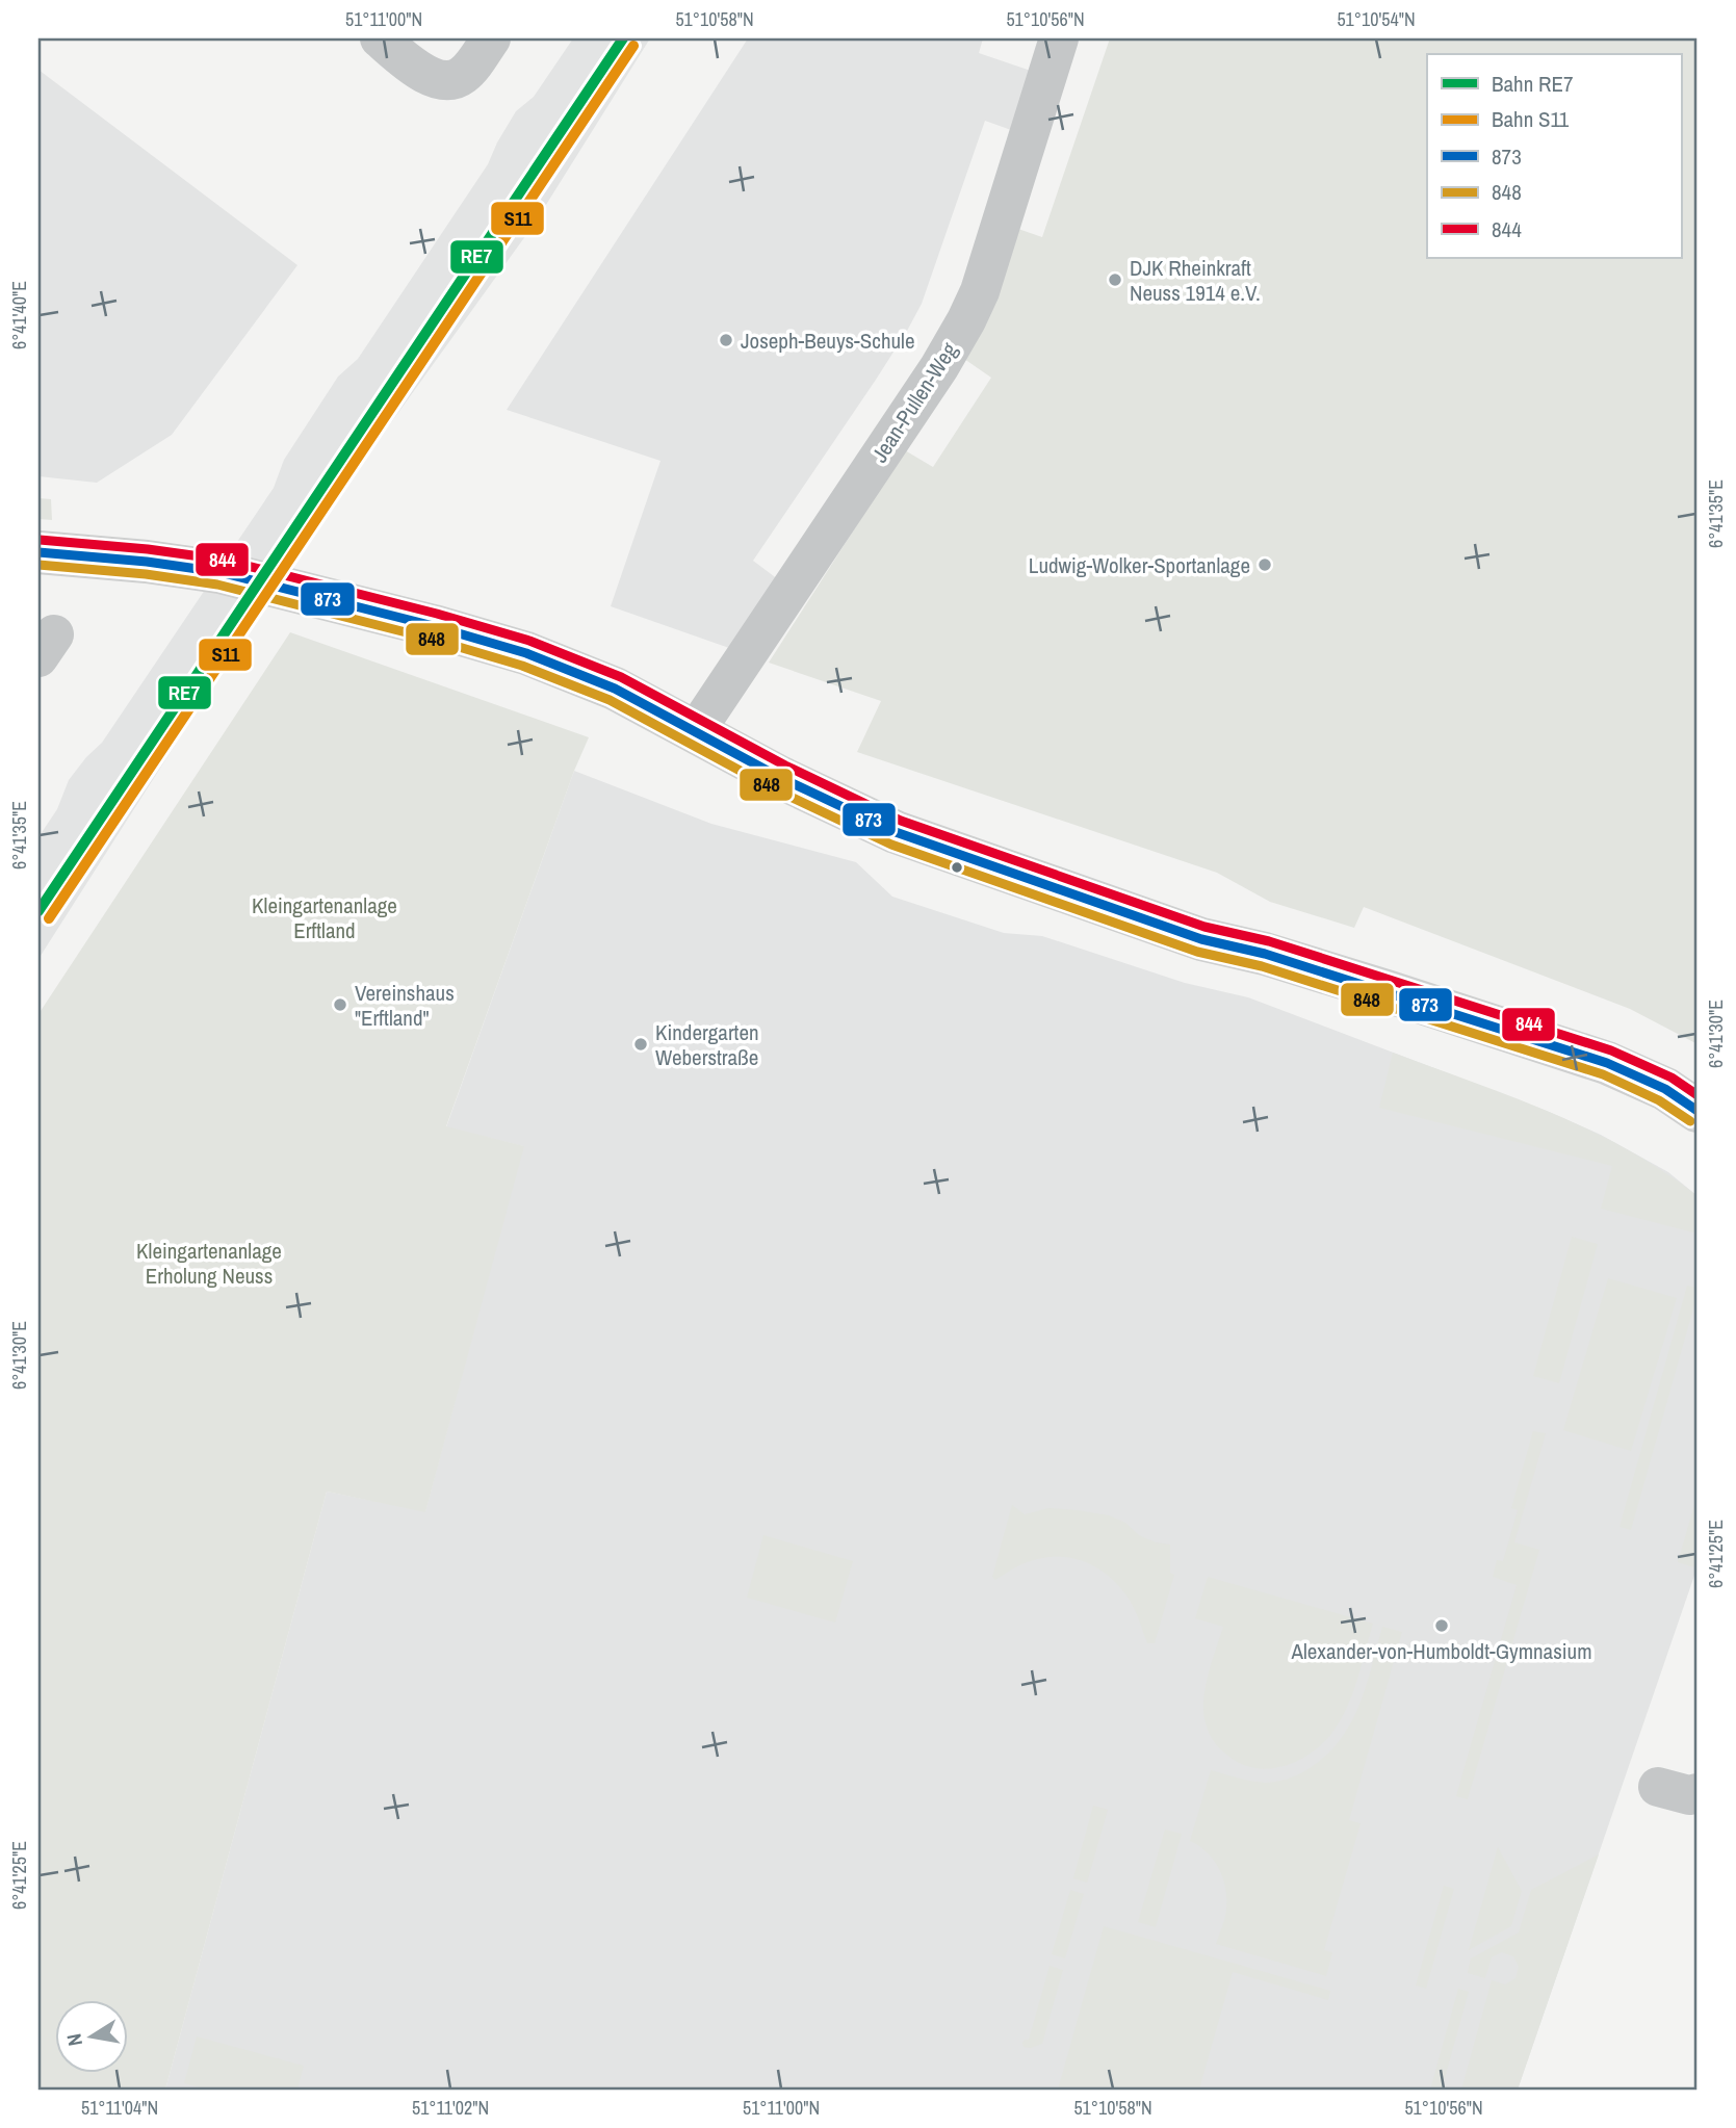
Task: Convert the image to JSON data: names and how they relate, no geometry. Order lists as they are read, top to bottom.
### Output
{
  "streets": {
    "street": ["Jean-Pullen-Weg"]
  },
  "parks": ["Kleingartenanlage Erftland", "Kleingartenanlage Erholung Neuss"],
  "places": [
    "DJK Rheinkraft Neuss 1914 e.V.",
    "Joseph-Beuys-Schule",
    "Ludwig-Wolker-Sportanlage",
    "Vereinshaus \"Erftland\"",
    "Kindergarten Weberstraße",
    "Alexander-von-Humboldt-Gymnasium"
  ],
  "lines": [
    "rail line RE7",
    "rail line S11",
    "transit line 844",
    "transit line 873",
    "transit line 848"
  ],
  "legend": [
    "Bahn RE7",
    "Bahn S11",
    "873",
    "848",
    "844"
  ],
  "north": "left",
  "coordinates": [
    "51°11'00\"N",
    "51°10'58\"N",
    "51°10'56\"N",
    "51°10'54\"N",
    "6°41'40\"E",
    "6°41'35\"E",
    "6°41'30\"E",
    "6°41'25\"E",
    "51°11'04\"N",
    "51°11'02\"N"
  ]
}
